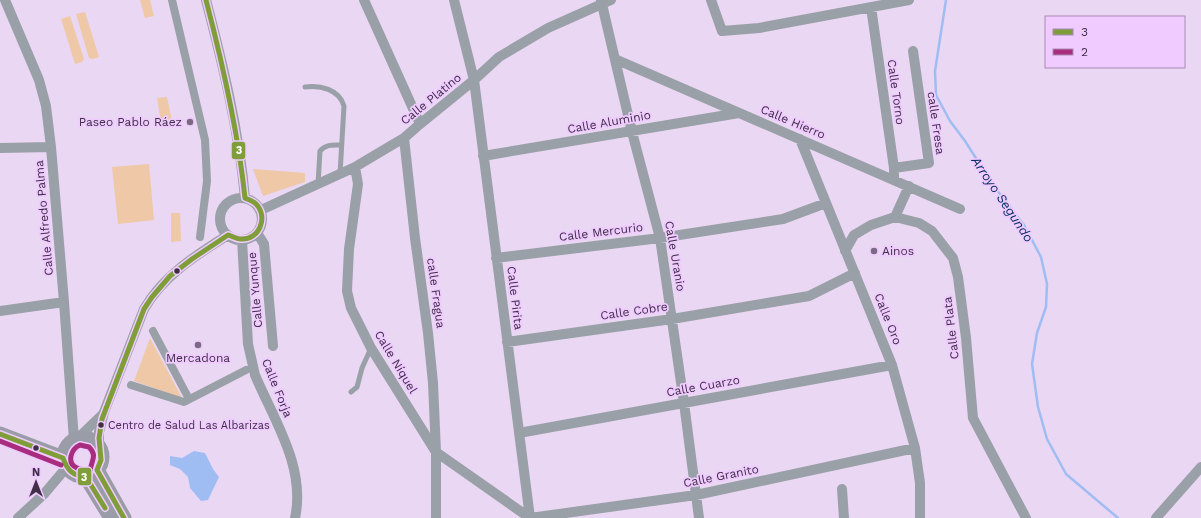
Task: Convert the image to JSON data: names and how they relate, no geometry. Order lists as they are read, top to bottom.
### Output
{
  "streets": {
    "street": [
      "Calle Torno",
      "Calle Platino",
      "Calle Aluminio",
      "Calle Hierro",
      "calle Fresa",
      "Calle Alfredo Palma",
      "Calle Mercurio",
      "Calle Uranio",
      "Calle Yunque",
      "calle Fragua",
      "Calle Pirita",
      "Calle Cobre",
      "Calle Oro",
      "Calle Plata",
      "Calle Níquel",
      "Calle Cuarzo",
      "Calle Forja",
      "Calle Granito"
    ]
  },
  "crossings": [
    ["Calle Torno", "Calle Hierro"],
    ["Calle Torno", "calle Fresa"],
    ["Calle Platino", "Calle Uranio"],
    ["Calle Platino", "Calle Yunque"],
    ["Calle Platino", "calle Fragua"],
    ["Calle Platino", "Calle Pirita"],
    ["Calle Platino", "Calle Níquel"],
    ["Calle Platino", "Calle Forja"],
    ["Calle Aluminio", "Calle Hierro"],
    ["Calle Aluminio", "Calle Uranio"],
    ["Calle Aluminio", "Calle Pirita"],
    ["Calle Hierro", "Calle Uranio"],
    ["Calle Hierro", "Calle Oro"],
    ["Calle Mercurio", "Calle Uranio"],
    ["Calle Mercurio", "Calle Pirita"],
    ["Calle Mercurio", "Calle Oro"],
    ["Calle Uranio", "Calle Cobre"],
    ["Calle Uranio", "Calle Cuarzo"],
    ["Calle Uranio", "Calle Granito"],
    ["Calle Yunque", "Calle Forja"],
    ["calle Fragua", "Calle Níquel"],
    ["Calle Pirita", "Calle Cobre"],
    ["Calle Pirita", "Calle Níquel"],
    ["Calle Pirita", "Calle Cuarzo"],
    ["Calle Pirita", "Calle Granito"],
    ["Calle Cobre", "Calle Oro"],
    ["Calle Oro", "Calle Cuarzo"],
    ["Calle Oro", "Calle Granito"],
    ["Calle Níquel", "Calle Granito"]
  ],
  "water": ["Arroyo Segundo"],
  "places": [
    "Paseo Pablo Ráez",
    "Ainos",
    "Mercadona",
    "Centro de Salud Las Albarizas"
  ],
  "lines": ["transit line 3", "transit line 2"],
  "legend": ["3", "2"],
  "north": "top"
}
